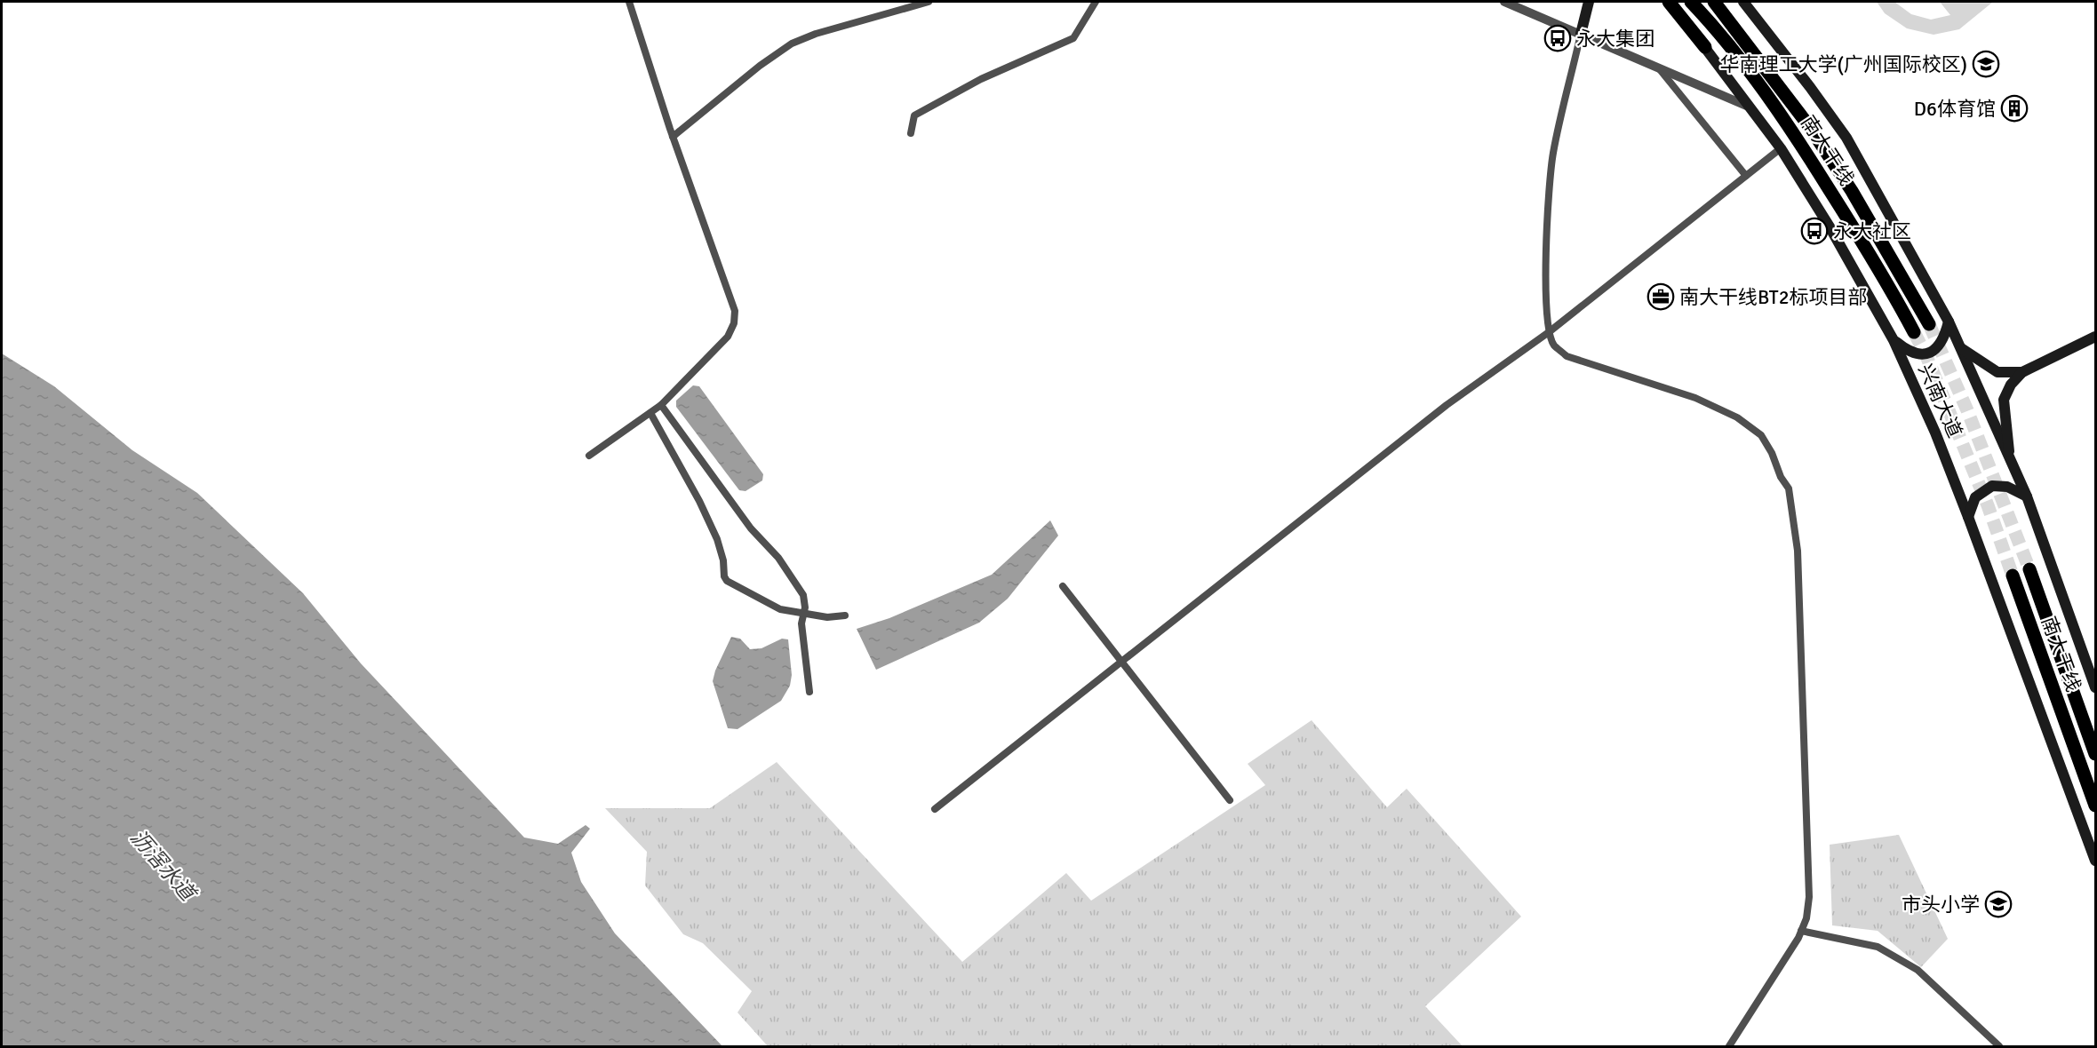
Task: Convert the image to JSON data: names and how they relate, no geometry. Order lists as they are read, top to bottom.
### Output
{
  "streets": {
    "highway": ["南大干线"],
    "main road": ["兴南大道"]
  },
  "water": ["沥滘水道"],
  "places": {
    "bus stop": ["永大集团", "永大社区"],
    "school or university": ["华南理工大学(广州国际校区)", "市头小学"],
    "building": ["D6体育馆"],
    "office": ["南大干线BT2标项目部"]
  }
}
